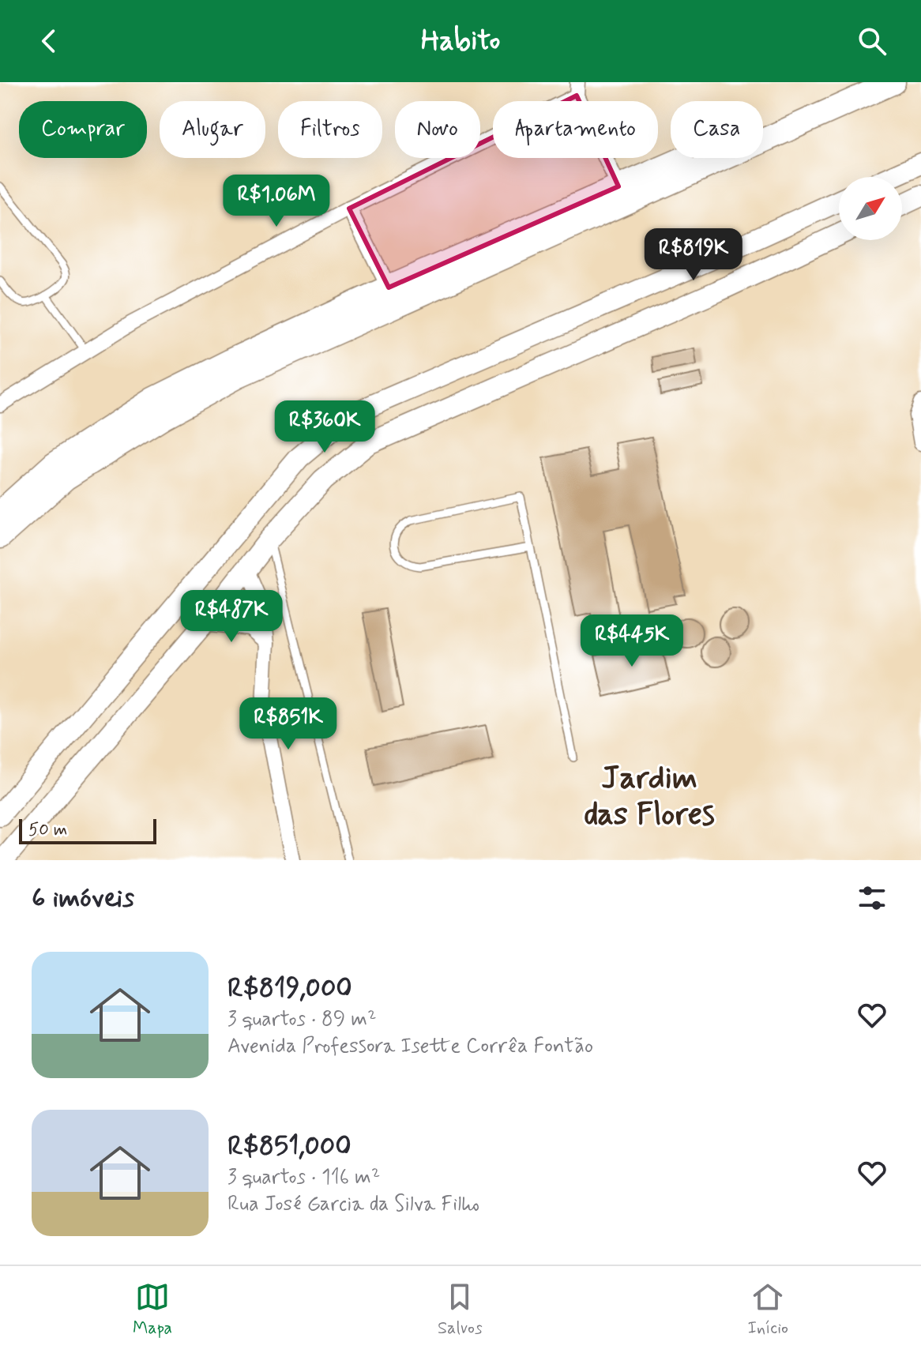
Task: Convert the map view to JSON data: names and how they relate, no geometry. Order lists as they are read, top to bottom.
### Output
{
  "districts": ["Jardim das Flores"],
  "scale_bar": "50 m",
  "north": "top right",
  "page": {
    "header": "Habito",
    "chip": [
      "Comprar",
      "Alugar",
      "Filtros",
      "Novo",
      "Apartamento",
      "Casa"
    ],
    "price": [
      "R$1.06M",
      "R$819K",
      "R$360K",
      "R$487K",
      "R$445K",
      "R$851K"
    ],
    "scale": "50 m",
    "heading": "6 imóveis",
    "list": [
      {
        "name": "R$819,000",
        "note": "3 quartos · 89 m² · Avenida Professora Isette Corrêa Fontão"
      },
      {
        "name": "R$851,000",
        "note": "3 quartos · 116 m² · Rua José Garcia da Silva Filho"
      }
    ],
    "tabs": ["Mapa", "Salvos", "Início"]
  }
}
